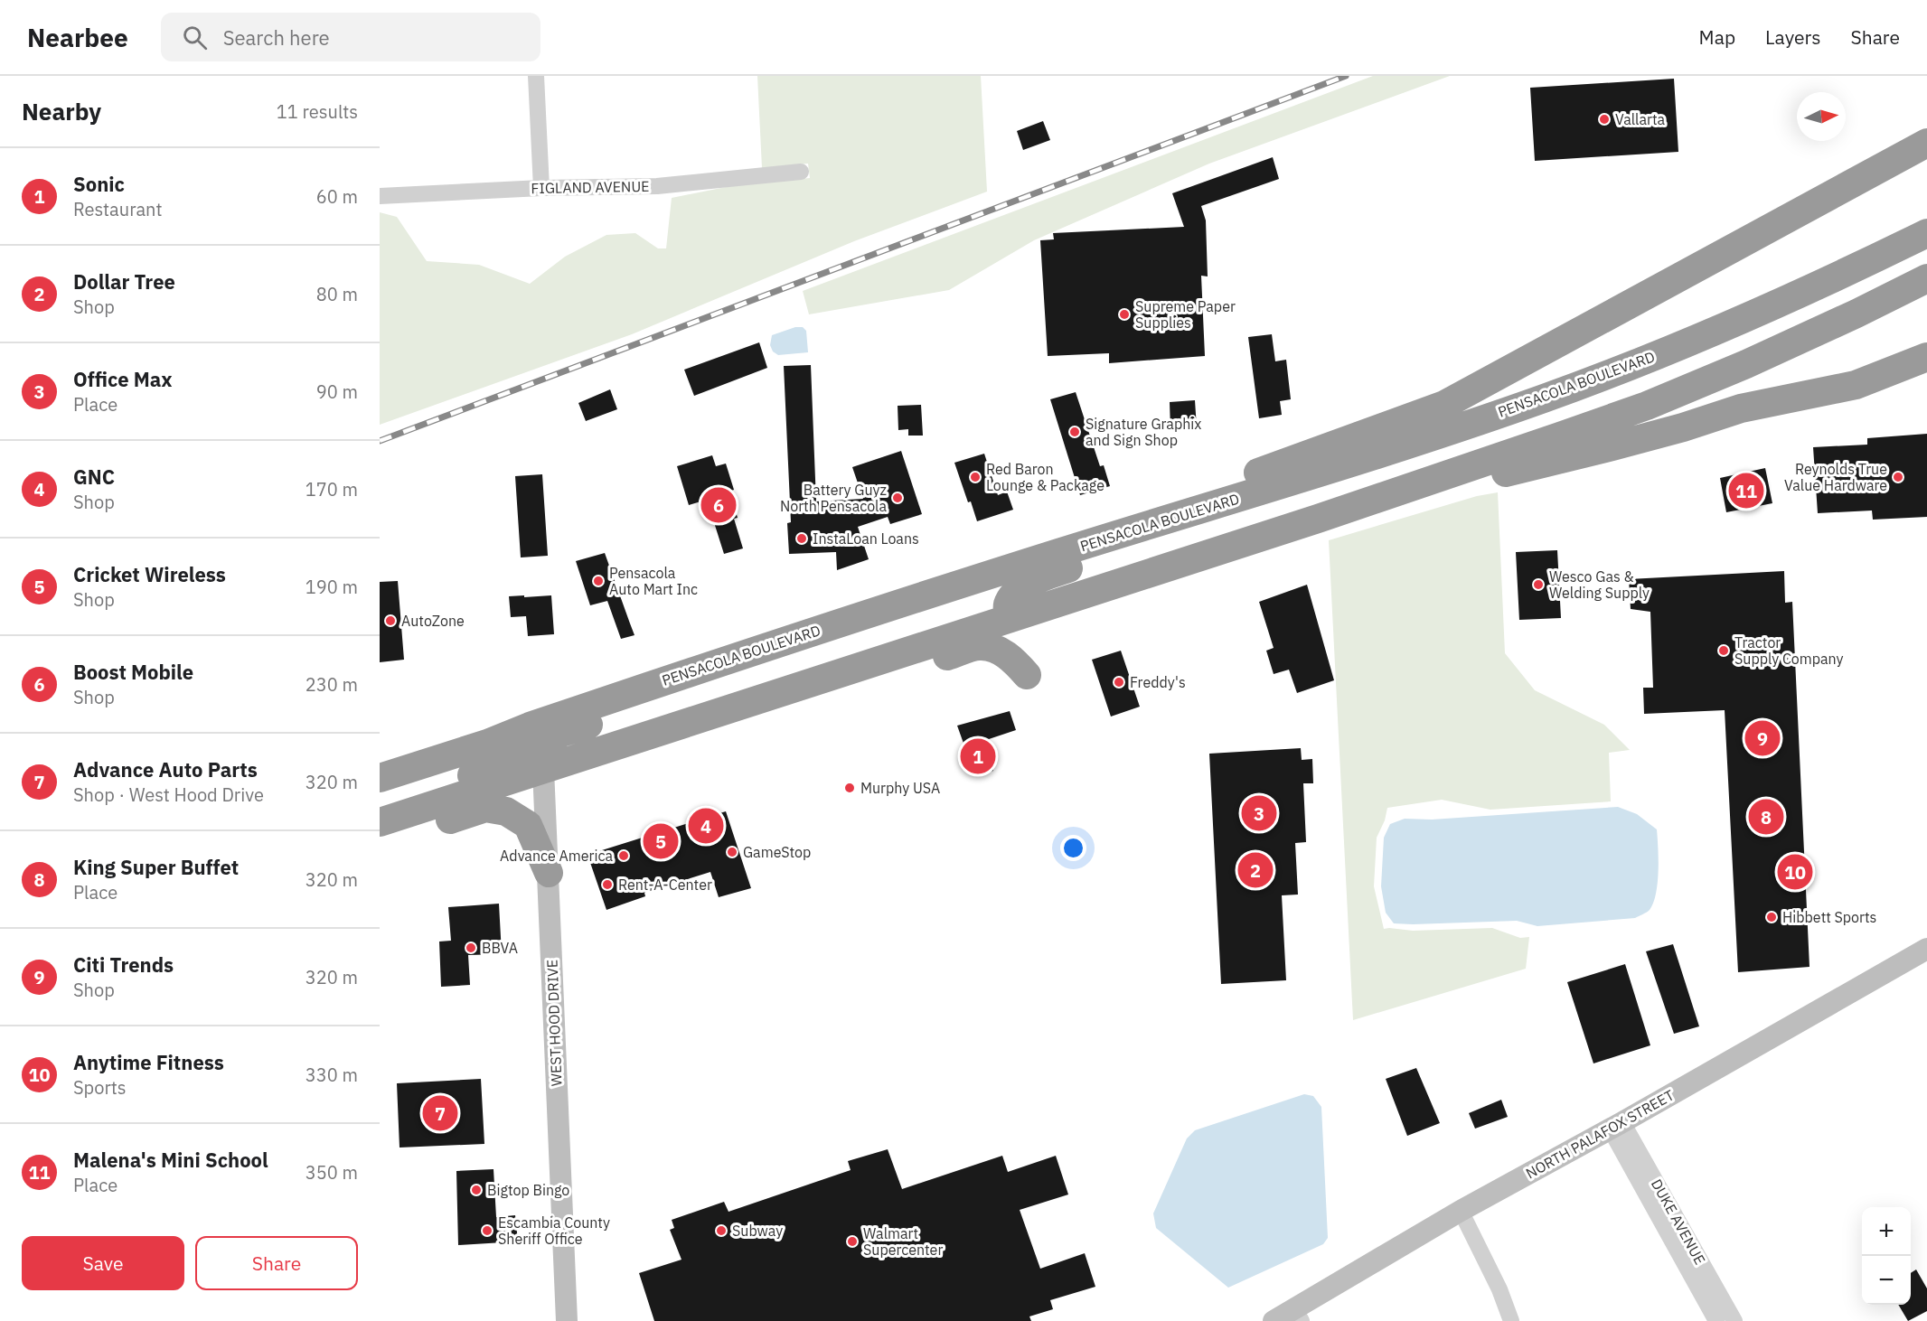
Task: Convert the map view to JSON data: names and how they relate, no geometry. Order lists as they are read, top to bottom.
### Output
{
  "streets": {
    "highway": ["PENSACOLA BOULEVARD"],
    "main road": ["WEST HOOD DRIVE", "NORTH PALAFOX STREET"],
    "street": ["FIGLAND AVENUE", "DUKE AVENUE"]
  },
  "crossings": [
    ["PENSACOLA BOULEVARD", "WEST HOOD DRIVE"],
    ["NORTH PALAFOX STREET", "DUKE AVENUE"]
  ],
  "places": [
    "Vallarta",
    "Supreme Paper Supplies",
    "Signature Graphix and Sign Shop",
    "Red Baron Lounge & Package",
    "Reynolds True Value Hardware",
    "Battery Guyz North Pensacola",
    "InstaLoan Loans",
    "Pensacola Auto Mart Inc",
    "Wesco Gas & Welding Supply",
    "AutoZone",
    "Tractor Supply Company",
    "Freddy's",
    "Murphy USA",
    "GameStop",
    "Advance America",
    "Rent-A-Center",
    "Hibbett Sports",
    "BBVA",
    "Bigtop Bingo",
    "Escambia County Sheriff Office",
    "Subway",
    "Walmart Supercenter"
  ],
  "north": "right",
  "page": {
    "header": "Nearbee",
    "search": "Search here",
    "nav": ["Map", "Layers", "Share"],
    "heading": ["Nearby", "11 results"],
    "list": [
      {
        "mark": "1",
        "name": "Sonic",
        "note": "Restaurant",
        "value": "60 m"
      },
      {
        "mark": "2",
        "name": "Dollar Tree",
        "note": "Shop",
        "value": "80 m"
      },
      {
        "mark": "3",
        "name": "Office Max",
        "note": "Place",
        "value": "90 m"
      },
      {
        "mark": "4",
        "name": "GNC",
        "note": "Shop",
        "value": "170 m"
      },
      {
        "mark": "5",
        "name": "Cricket Wireless",
        "note": "Shop",
        "value": "190 m"
      },
      {
        "mark": "6",
        "name": "Boost Mobile",
        "note": "Shop",
        "value": "230 m"
      },
      {
        "mark": "7",
        "name": "Advance Auto Parts",
        "note": "Shop · West Hood Drive",
        "value": "320 m"
      },
      {
        "mark": "8",
        "name": "King Super Buffet",
        "note": "Place",
        "value": "320 m"
      },
      {
        "mark": "9",
        "name": "Citi Trends",
        "note": "Shop",
        "value": "320 m"
      },
      {
        "mark": "10",
        "name": "Anytime Fitness",
        "note": "Sports",
        "value": "330 m"
      },
      {
        "mark": "11",
        "name": "Malena's Mini School",
        "note": "Place",
        "value": "350 m"
      }
    ],
    "pins": [
      "11",
      "6",
      "9",
      "1",
      "3",
      "8",
      "4",
      "5",
      "2",
      "10",
      "7"
    ],
    "map_buttons": ["+", "−"],
    "buttons": ["Save", "Share"]
  }
}
